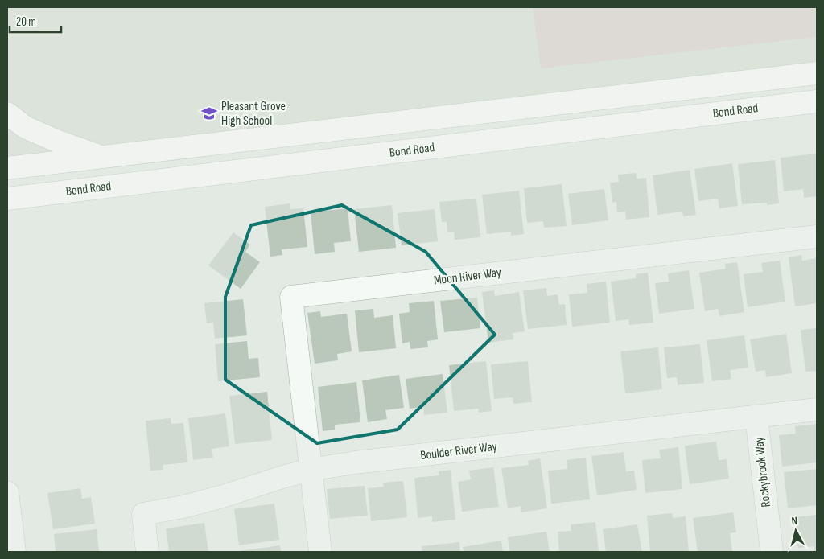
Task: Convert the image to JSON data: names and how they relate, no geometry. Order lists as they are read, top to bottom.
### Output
{
  "streets": {
    "main road": ["Bond Road"],
    "street": ["Moon River Way", "Boulder River Way", "Rockybrook Way"]
  },
  "crossings": [
    ["Moon River Way", "Boulder River Way"],
    ["Boulder River Way", "Rockybrook Way"]
  ],
  "places": {
    "school or university": ["Pleasant Grove High School"]
  },
  "scale_bar": "20 m",
  "north": "top"
}
